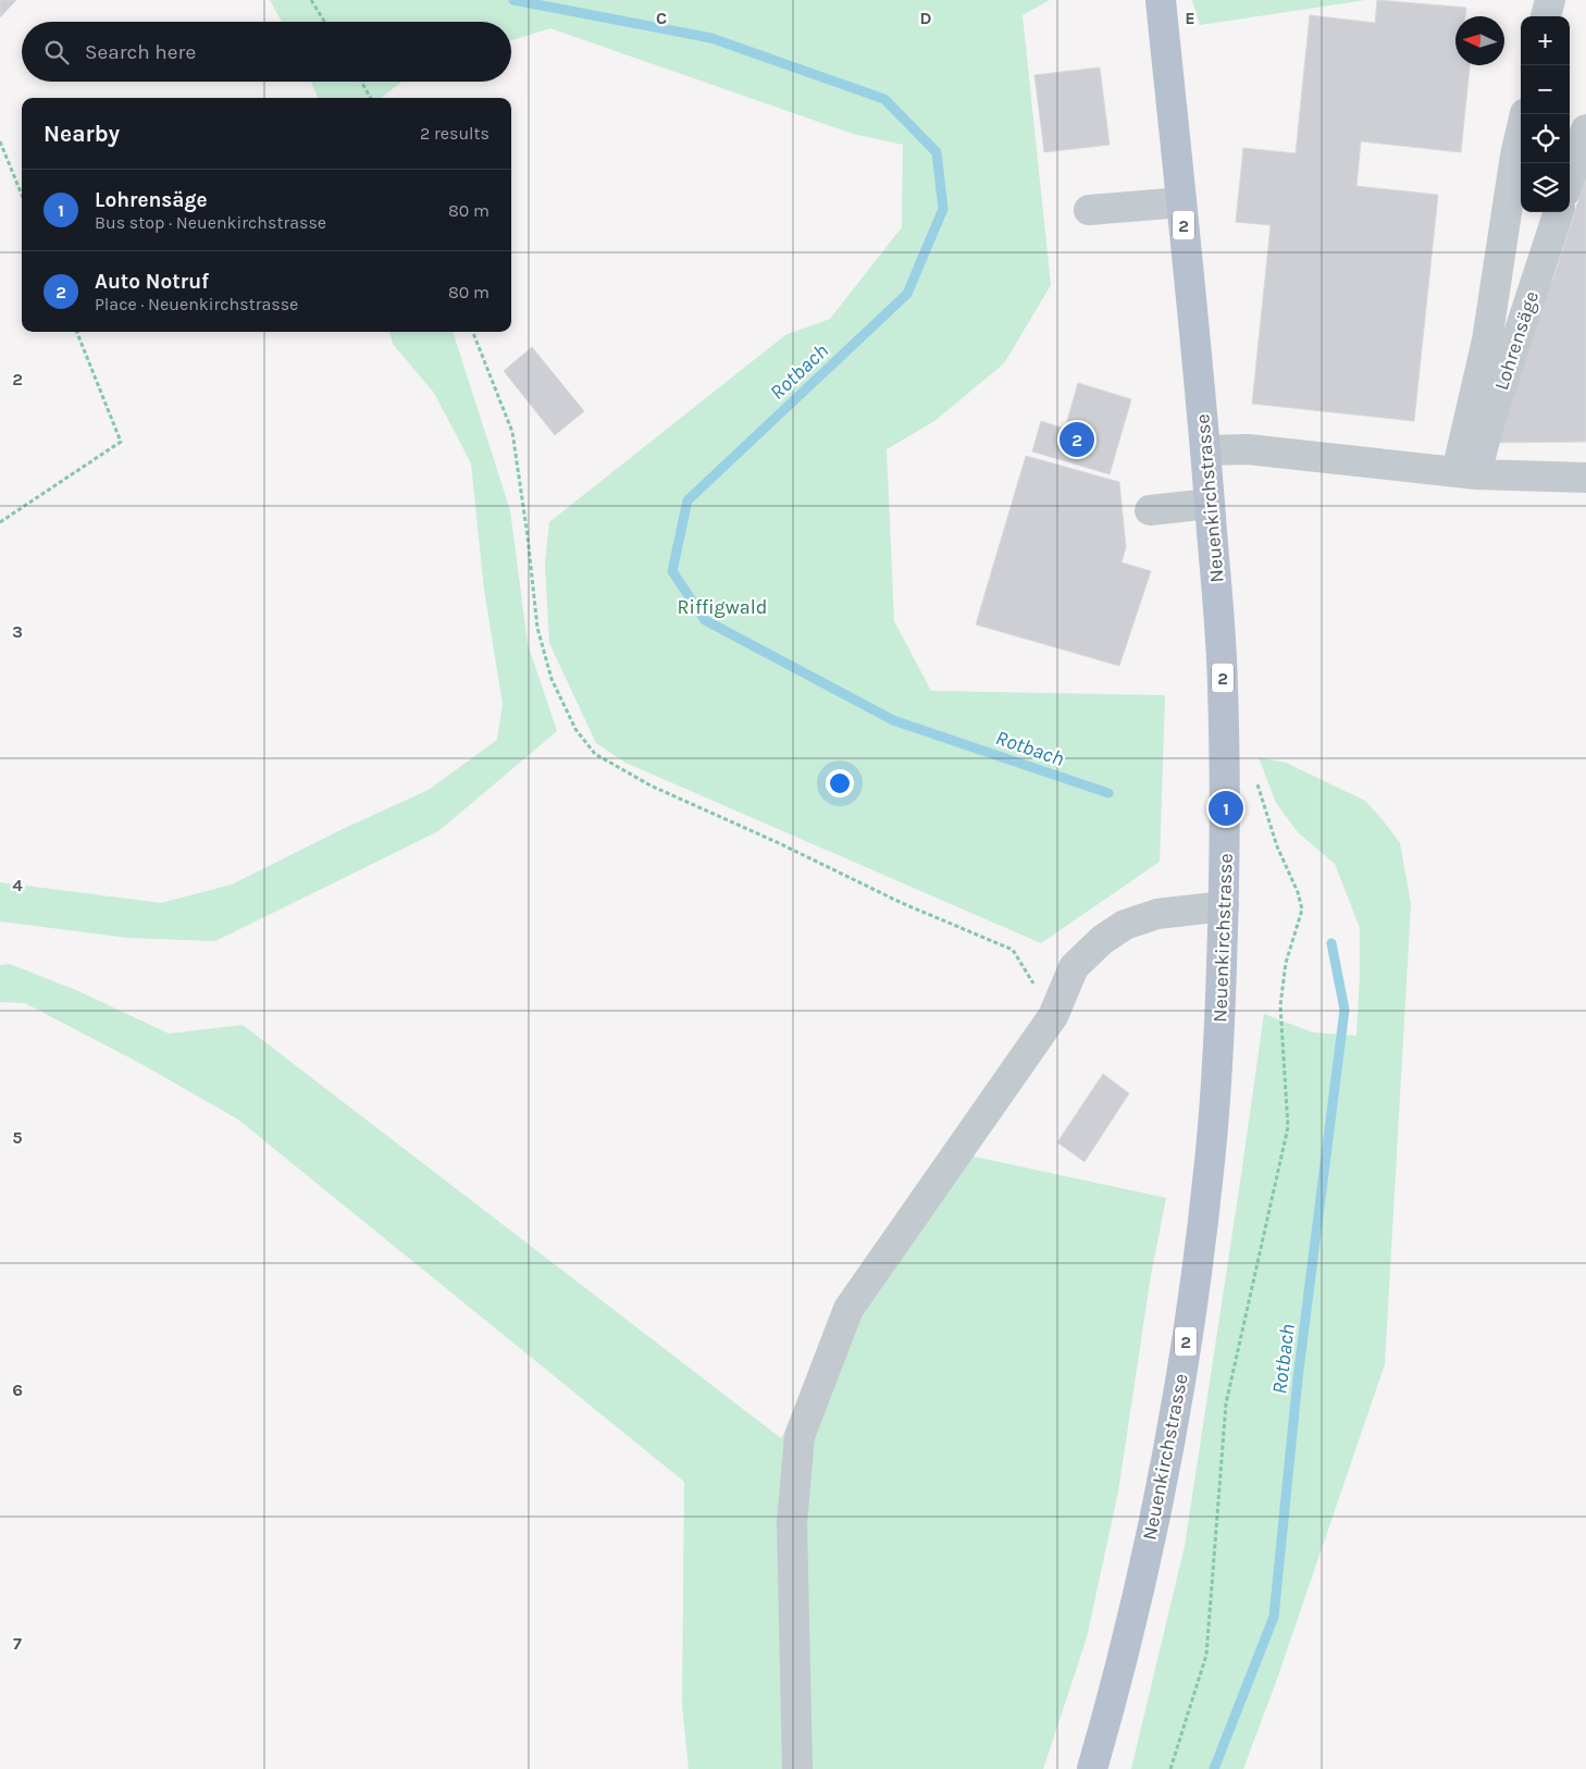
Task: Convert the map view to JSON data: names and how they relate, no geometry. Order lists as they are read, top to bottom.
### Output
{
  "streets": {
    "main road": ["2", "Neuenkirchstrasse"],
    "street": ["Lohrensäge"]
  },
  "water": ["Rotbach"],
  "parks": ["Riffigwald"],
  "north": "left",
  "page": {
    "map_buttons": ["+", "−"],
    "search": "Search here",
    "heading": ["Nearby", "2 results"],
    "list": [
      {
        "mark": "1",
        "name": "Lohrensäge",
        "note": "Bus stop · Neuenkirchstrasse",
        "value": "80 m"
      },
      {
        "mark": "2",
        "name": "Auto Notruf",
        "note": "Place · Neuenkirchstrasse",
        "value": "80 m"
      }
    ],
    "pins": ["2", "1"]
  },
  "grid": {
    "columns": ["C", "D", "E"],
    "rows": [
      "2",
      "3",
      "4",
      "5",
      "6",
      "7"
    ]
  }
}
